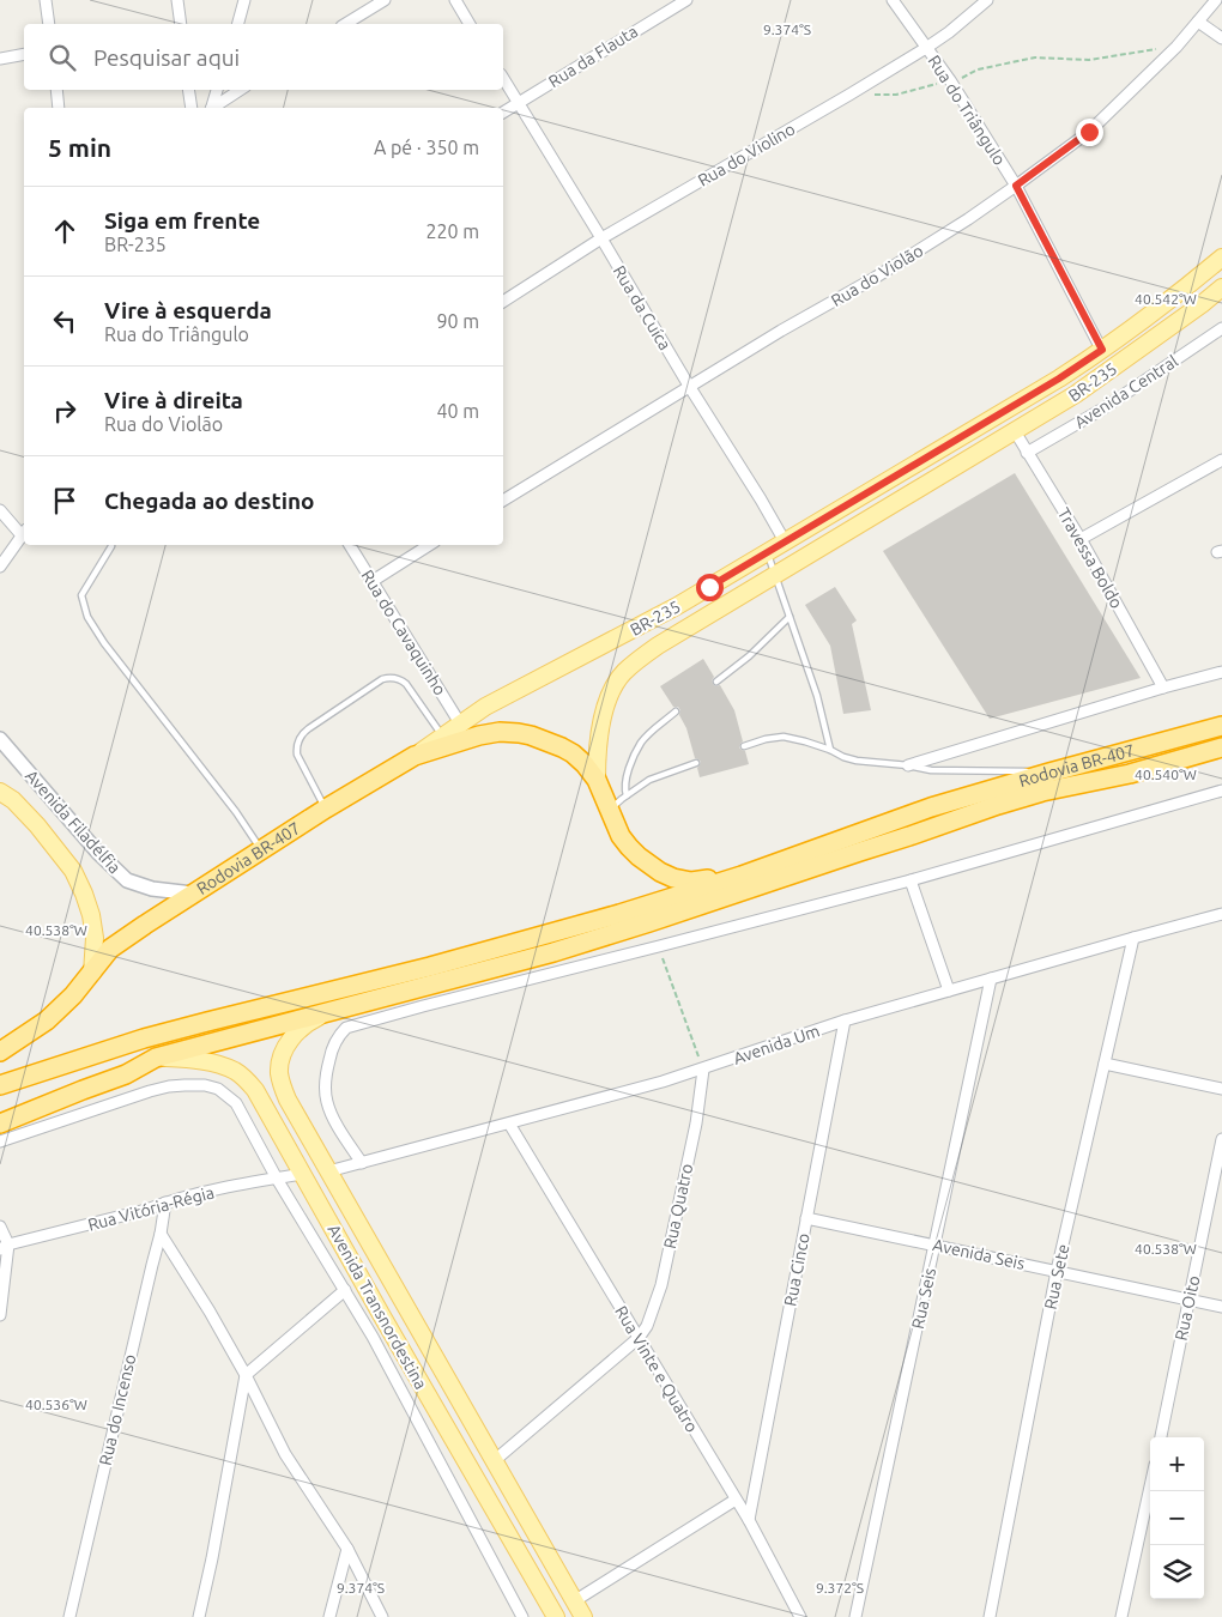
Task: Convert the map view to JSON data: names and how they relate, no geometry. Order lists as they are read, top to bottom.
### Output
{
  "streets": {
    "highway": ["Rodovia BR-407"],
    "main road": ["BR-235", "Avenida Transnordestina"],
    "street": [
      "Rua da Flauta",
      "Rua do Triângulo",
      "Rua do Violino",
      "Rua do Violão",
      "Rua da Cuíca",
      "Avenida Central",
      "Travessa Boldo",
      "Rua do Cavaquinho",
      "Avenida Filadélfia",
      "Avenida Um",
      "Rua Quatro",
      "Rua Vitória-Régia",
      "Avenida Seis",
      "Rua Cinco",
      "Rua Sete",
      "Rua Seis",
      "Rua Oito",
      "Rua Vinte e Quatro",
      "Rua do Incenso"
    ]
  },
  "crossings": [
    ["Rua da Flauta", "Rua da Cuíca"],
    ["Rua do Triângulo", "Rua do Violino"],
    ["Rua do Triângulo", "Rua do Violão"],
    ["Rua do Triângulo", "BR-235"],
    ["Rua do Violino", "Rua da Cuíca"],
    ["Rua do Violão", "Rua da Cuíca"],
    ["Rua da Cuíca", "BR-235"],
    ["BR-235", "Travessa Boldo"],
    ["BR-235", "Rua do Cavaquinho"],
    ["BR-235", "Rodovia BR-407"],
    ["Avenida Central", "Travessa Boldo"],
    ["Rodovia BR-407", "Avenida Filadélfia"],
    ["Avenida Um", "Rua Quatro"],
    ["Avenida Um", "Rua Cinco"],
    ["Avenida Um", "Rua Sete"],
    ["Avenida Um", "Rua Seis"],
    ["Avenida Um", "Avenida Transnordestina"],
    ["Avenida Um", "Rua Vinte e Quatro"],
    ["Rua Quatro", "Rua Vinte e Quatro"],
    ["Rua Vitória-Régia", "Avenida Transnordestina"],
    ["Rua Vitória-Régia", "Rua do Incenso"],
    ["Avenida Seis", "Rua Cinco"],
    ["Avenida Seis", "Rua Sete"],
    ["Avenida Seis", "Rua Seis"],
    ["Avenida Seis", "Rua Oito"],
    ["Rua Cinco", "Rua Vinte e Quatro"]
  ],
  "page": {
    "search": "Pesquisar aqui",
    "heading": ["5 min", "A pé · 350 m"],
    "list": [
      ["Siga em frente", "BR-235", "220 m"],
      ["Vire à esquerda", "Rua do Triângulo", "90 m"],
      ["Vire à direita", "Rua do Violão", "40 m"],
      "Chegada ao destino"
    ],
    "map_buttons": ["+", "−"]
  },
  "coordinates": [
    "9.374°S",
    "40.542°W",
    "40.540°W",
    "40.538°W",
    "40.536°W",
    "9.372°S"
  ]
}
